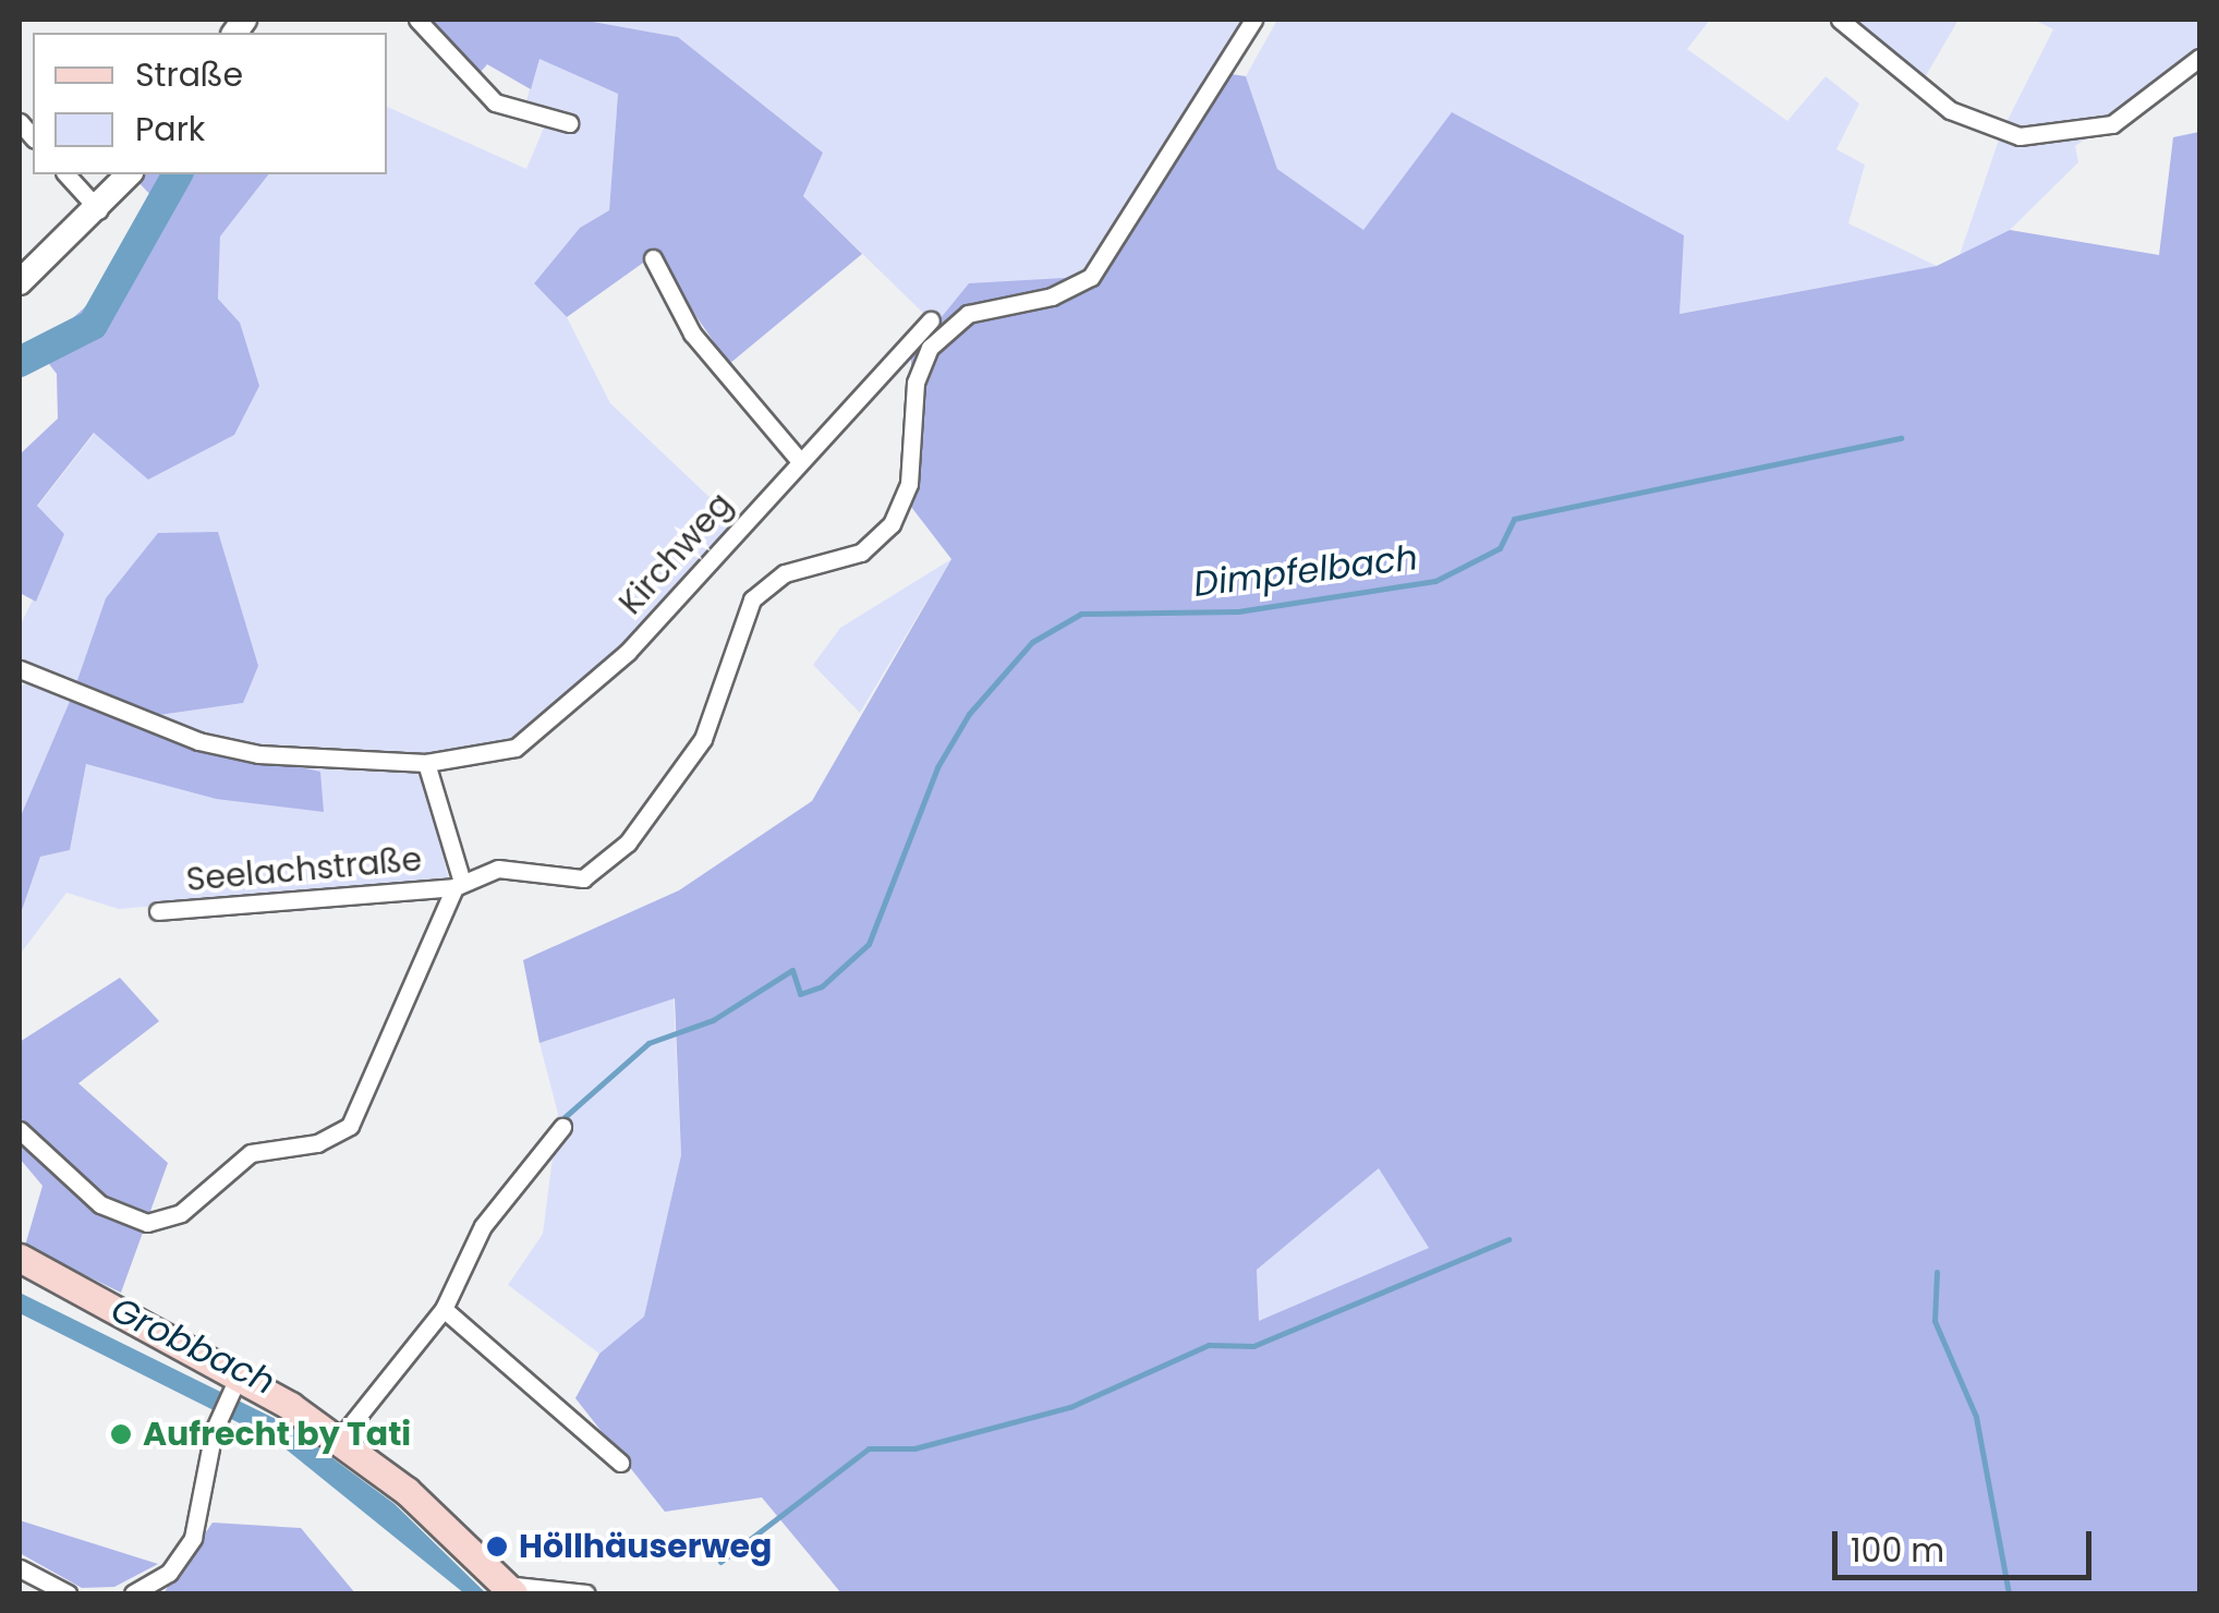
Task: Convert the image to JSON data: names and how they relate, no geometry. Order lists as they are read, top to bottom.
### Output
{
  "streets": {
    "street": ["Kirchweg", "Seelachstraße"]
  },
  "water": ["Dimpfelbach", "Grobbach"],
  "places": ["Aufrecht by Tati", "Höllhäuserweg"],
  "legend": ["Straße", "Park"],
  "scale_bar": "100 m"
}
